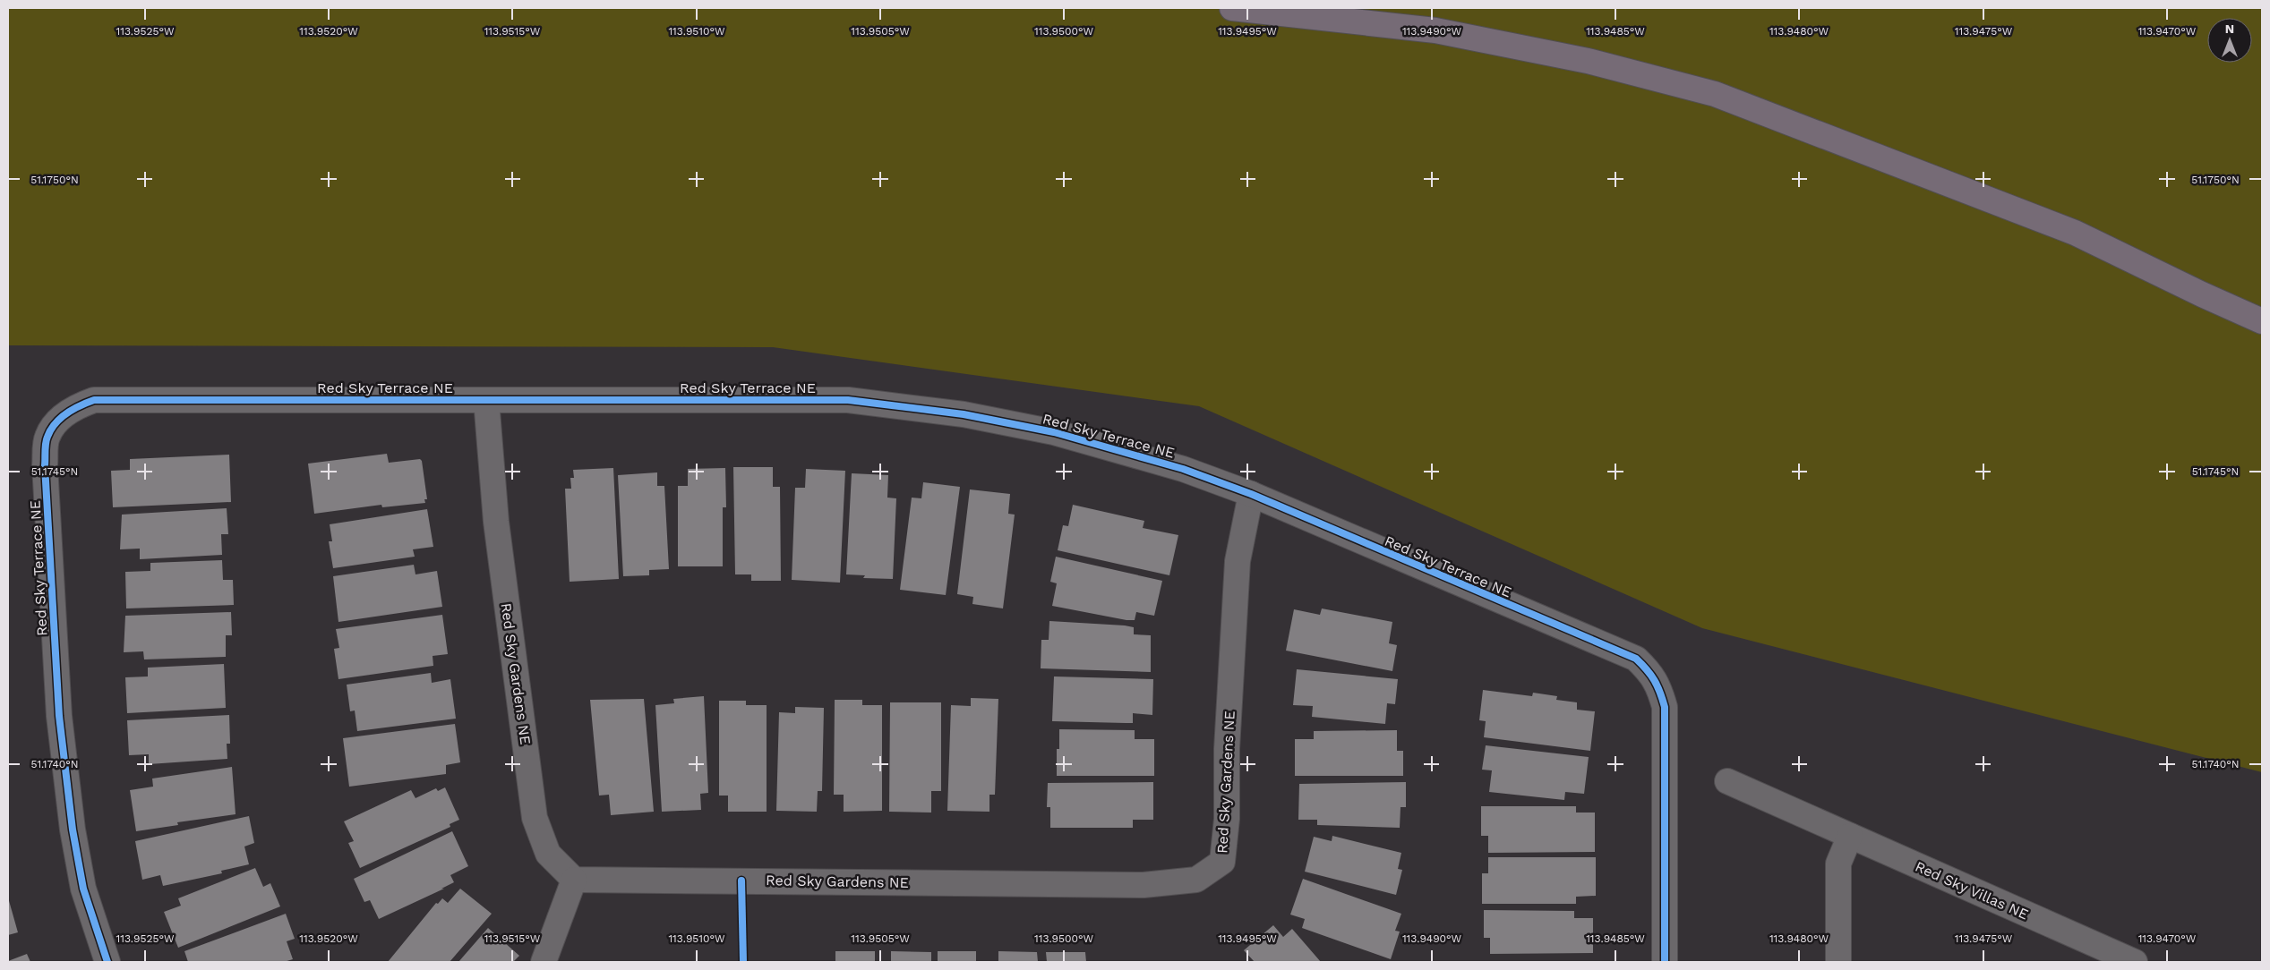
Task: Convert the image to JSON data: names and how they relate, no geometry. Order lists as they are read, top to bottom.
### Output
{
  "streets": {
    "street": ["Red Sky Terrace NE", "Red Sky Gardens NE", "Red Sky Villas NE"]
  },
  "crossings": [
    ["Red Sky Terrace NE", "Red Sky Gardens NE"]
  ],
  "north": "top",
  "coordinates": [
    "113.9525°W",
    "113.9520°W",
    "113.9515°W",
    "113.9510°W",
    "113.9505°W",
    "113.9500°W",
    "113.9495°W",
    "113.9490°W",
    "113.9485°W",
    "113.9480°W",
    "113.9475°W",
    "113.9470°W",
    "51.1750°N",
    "51.1745°N",
    "51.1740°N"
  ]
}
